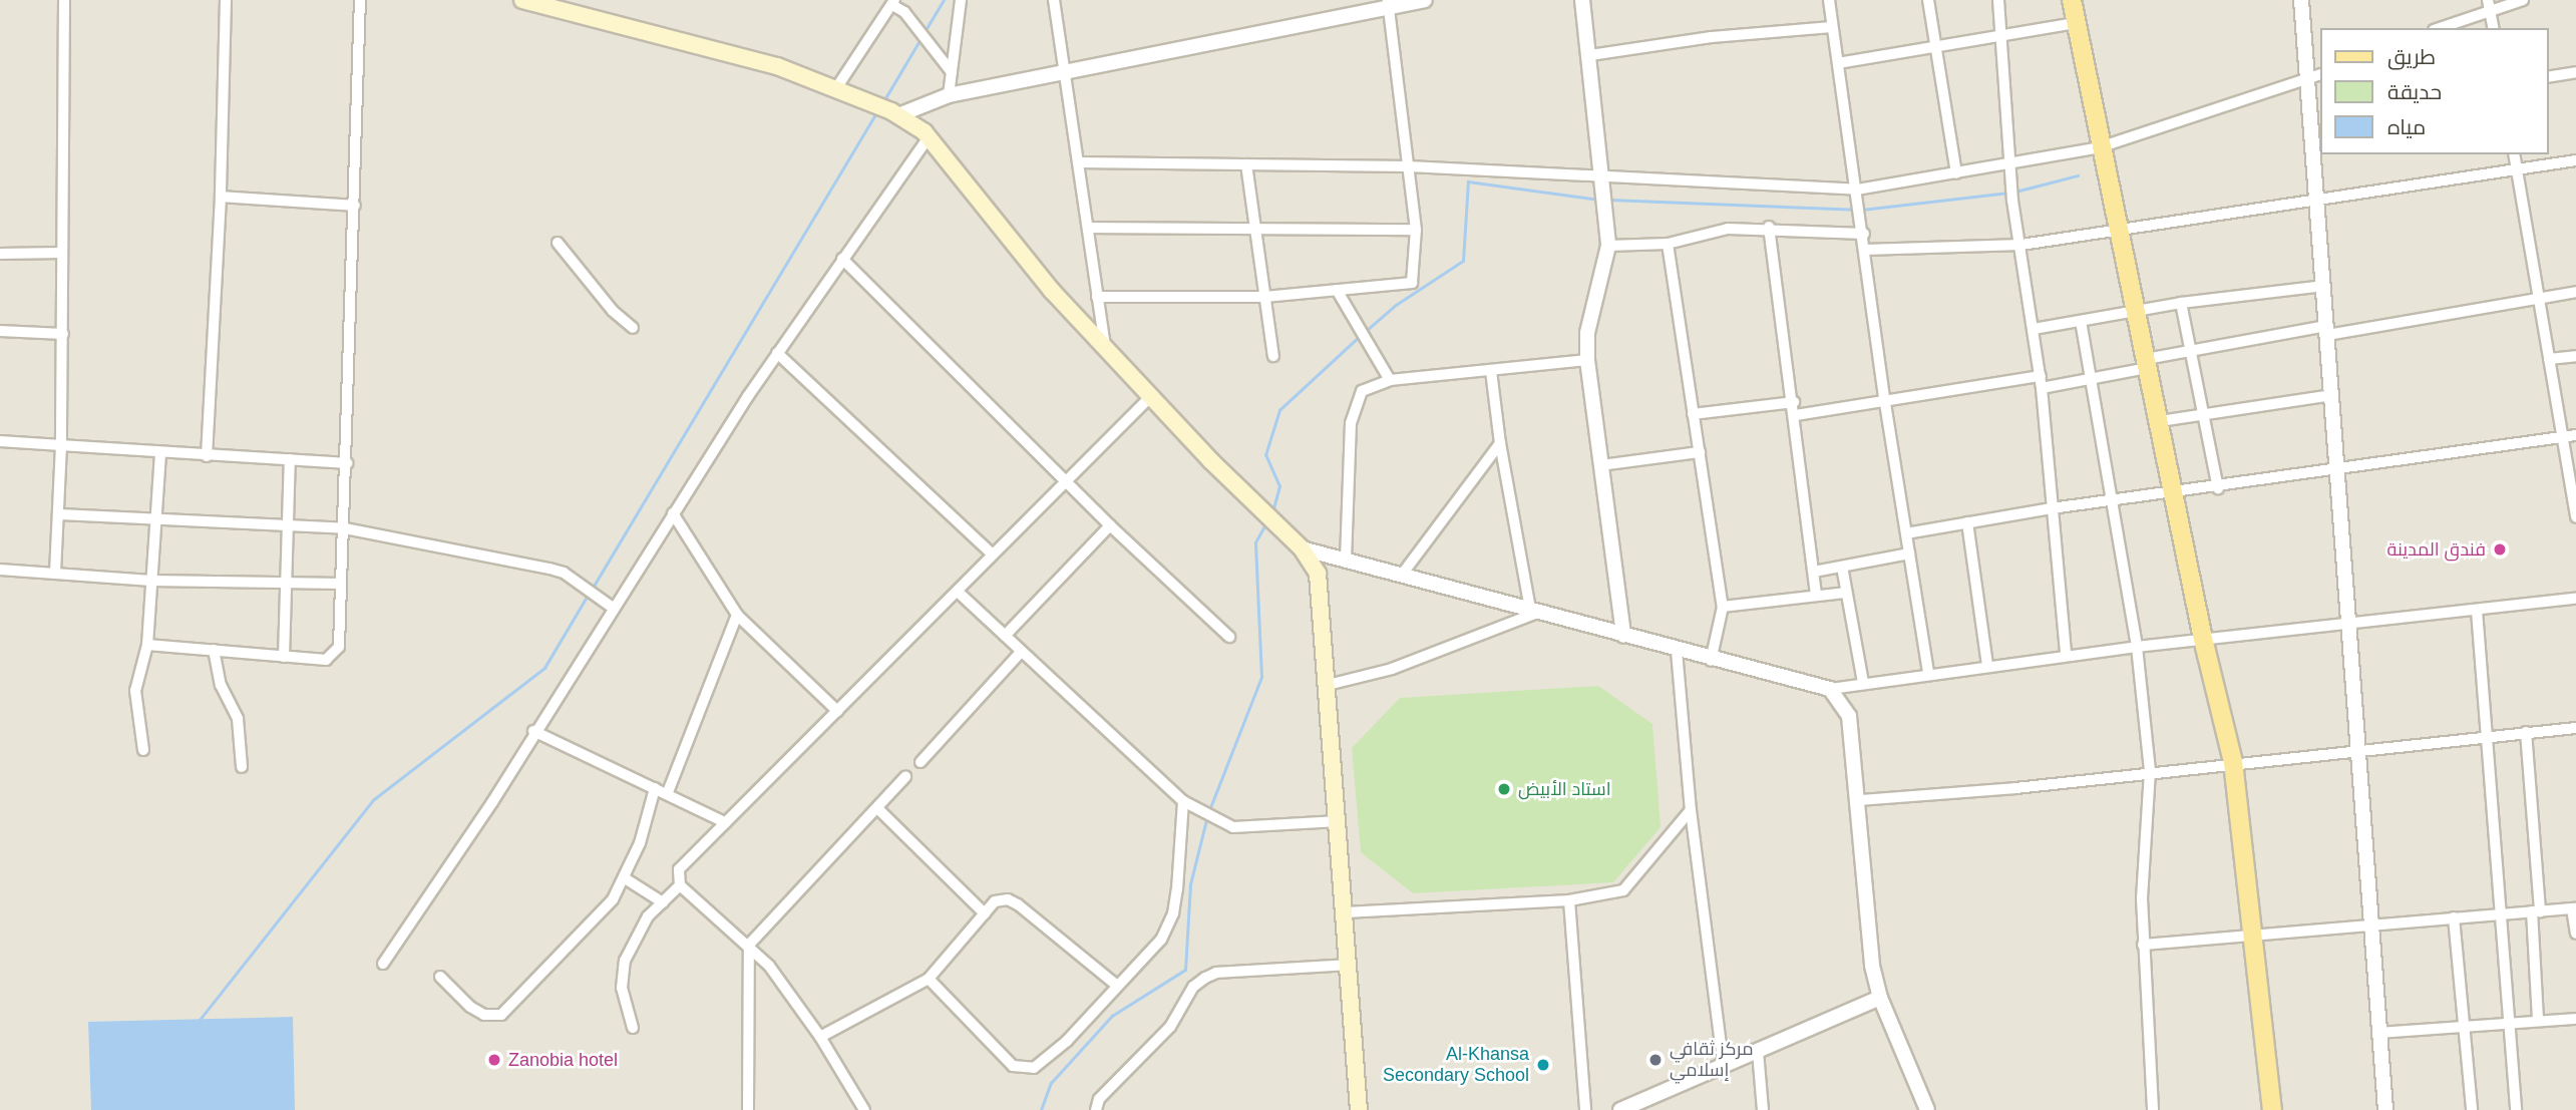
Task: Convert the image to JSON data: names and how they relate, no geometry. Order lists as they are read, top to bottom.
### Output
{
  "places": [
    "فندق المدينة",
    "استاد الأبيض",
    "Zanobia hotel",
    "مركز ثقافي إسلامي",
    "Al-Khansa Secondary School"
  ],
  "legend": ["طريق", "حديقة", "مياه"]
}
